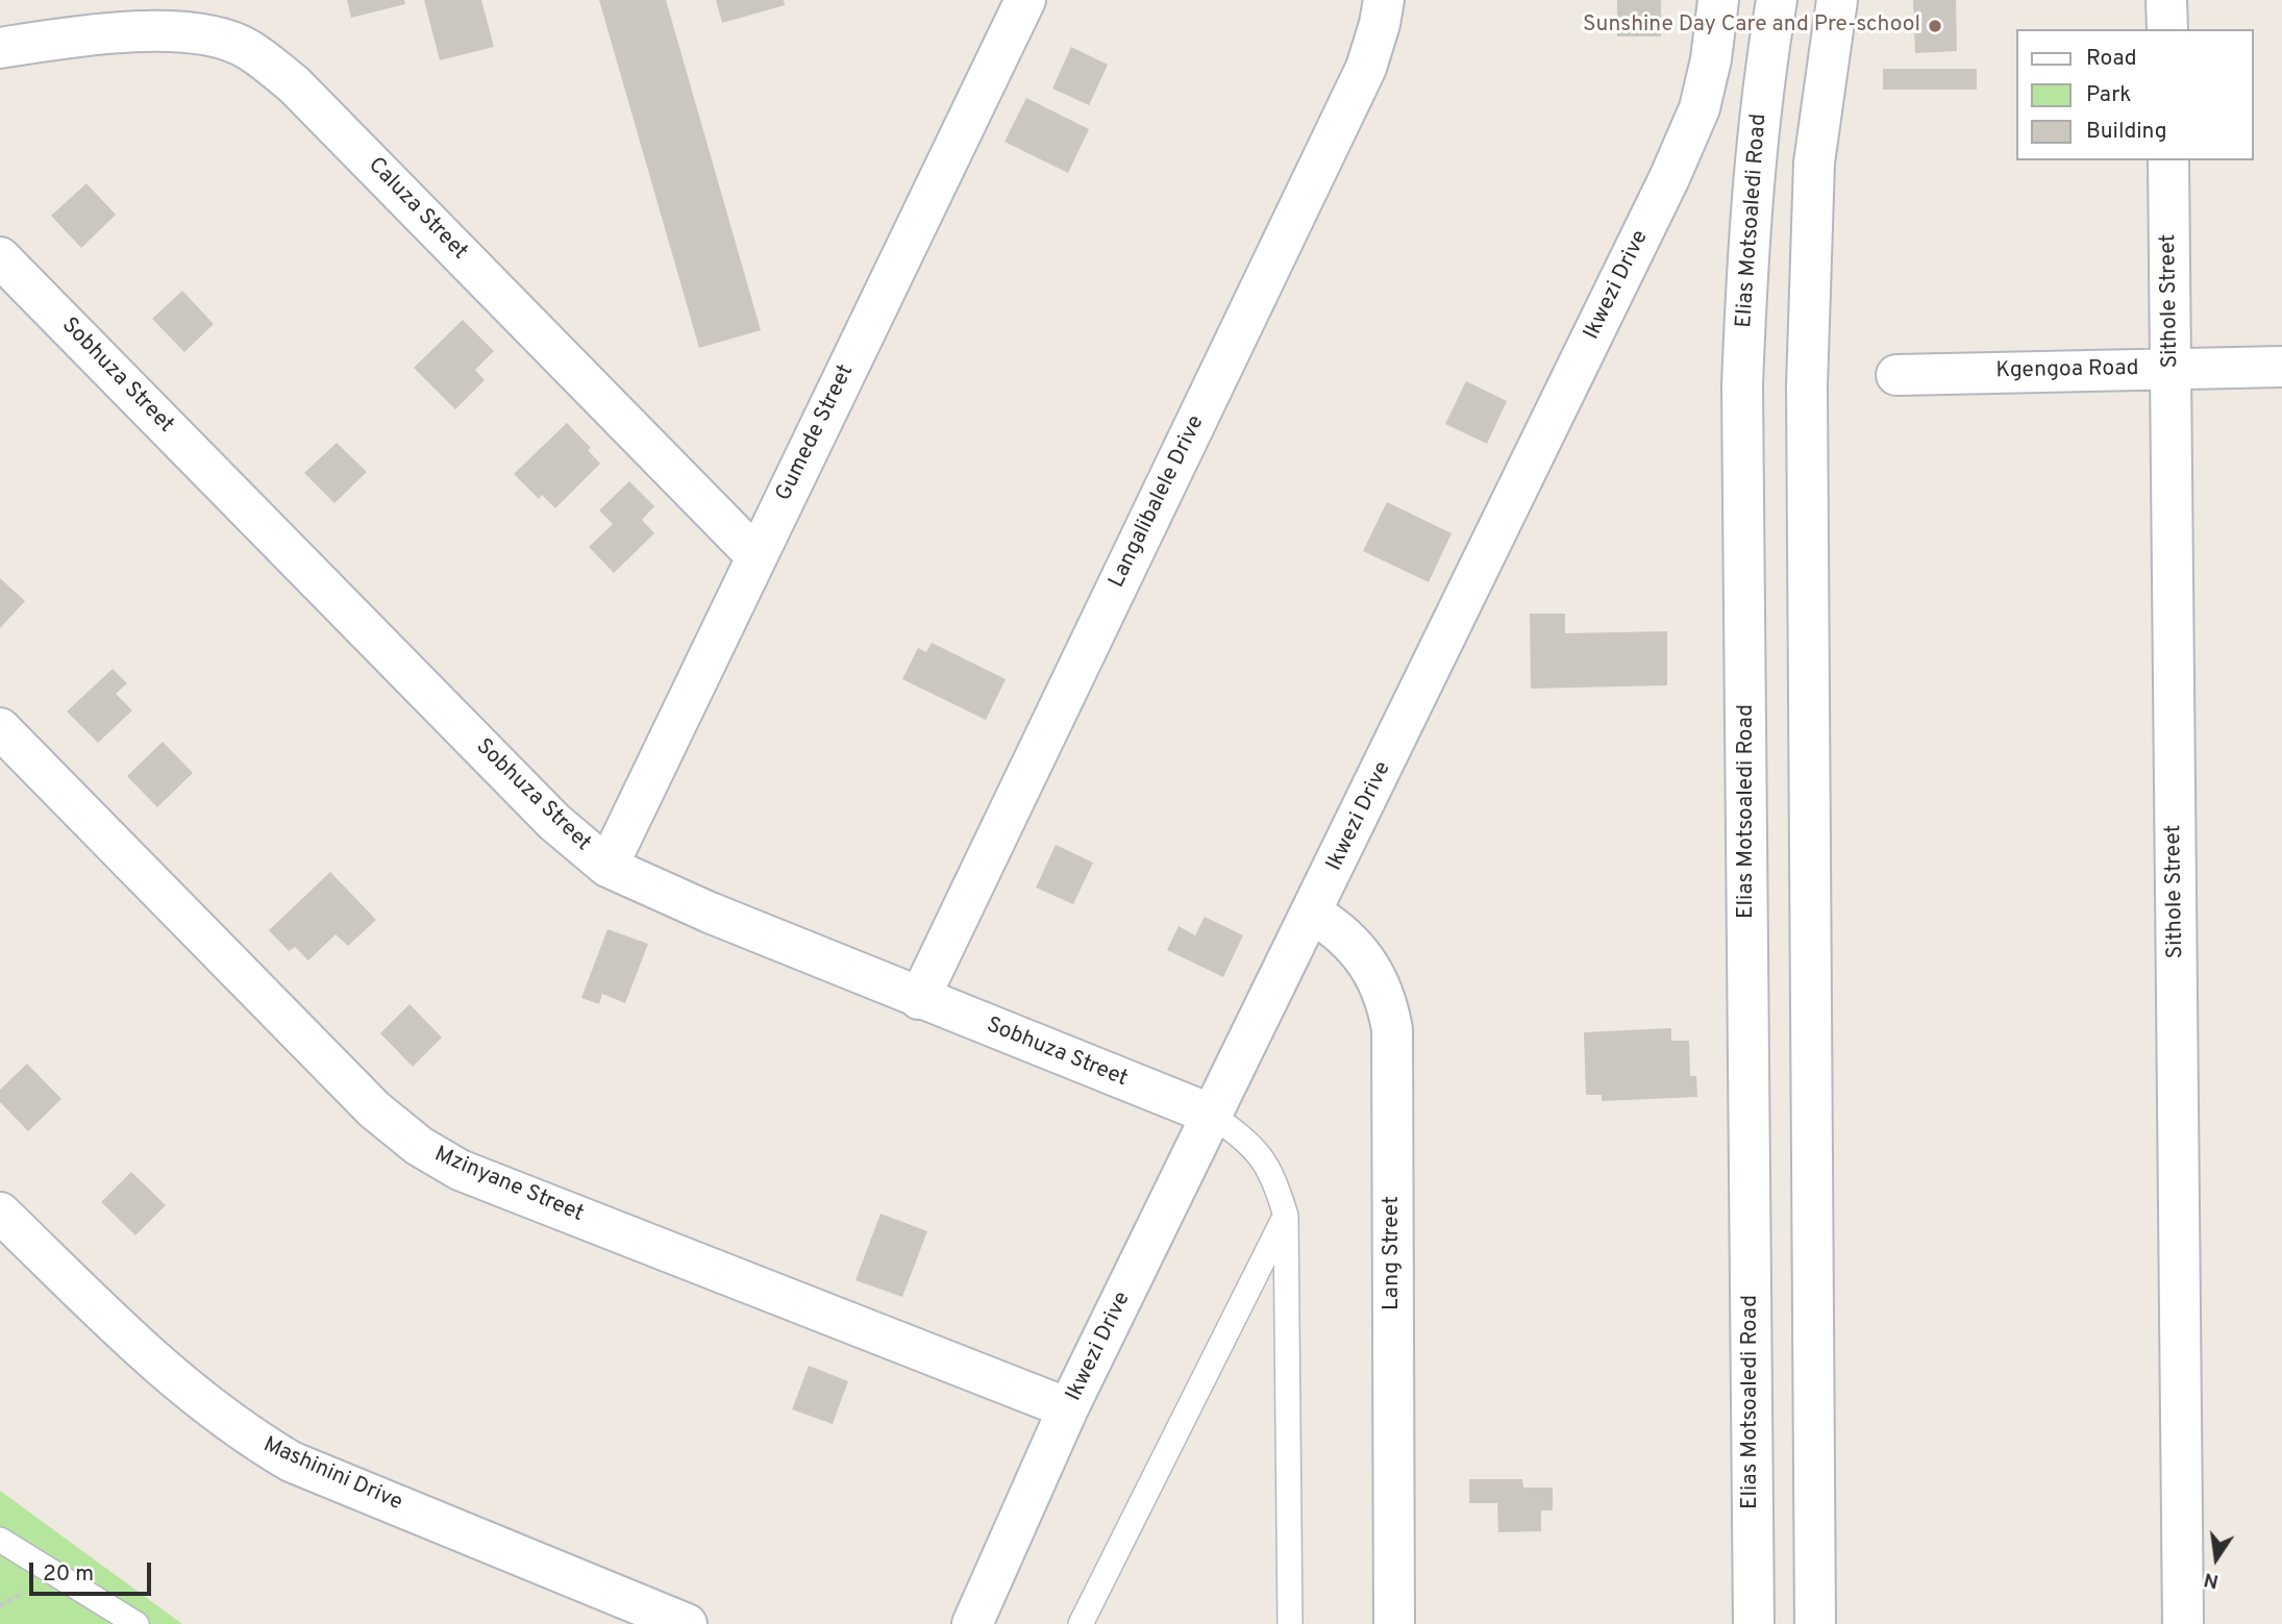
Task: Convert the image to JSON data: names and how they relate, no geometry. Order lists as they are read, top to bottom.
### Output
{
  "streets": {
    "street": [
      "Caluza Street",
      "Elias Motsoaledi Road",
      "Ikwezi Drive",
      "Sithole Street",
      "Kgengoa Road",
      "Sobhuza Street",
      "Gumede Street",
      "Langalibalele Drive",
      "Mzinyane Street",
      "Lang Street",
      "Mashinini Drive"
    ]
  },
  "crossings": [
    ["Caluza Street", "Gumede Street"],
    ["Ikwezi Drive", "Sobhuza Street"],
    ["Ikwezi Drive", "Mzinyane Street"],
    ["Ikwezi Drive", "Lang Street"],
    ["Sithole Street", "Kgengoa Road"],
    ["Sobhuza Street", "Gumede Street"],
    ["Sobhuza Street", "Langalibalele Drive"]
  ],
  "places": ["Sunshine Day Care and Pre-school"],
  "legend": ["Road", "Park", "Building"],
  "scale_bar": "20 m",
  "north": "bottom"
}
